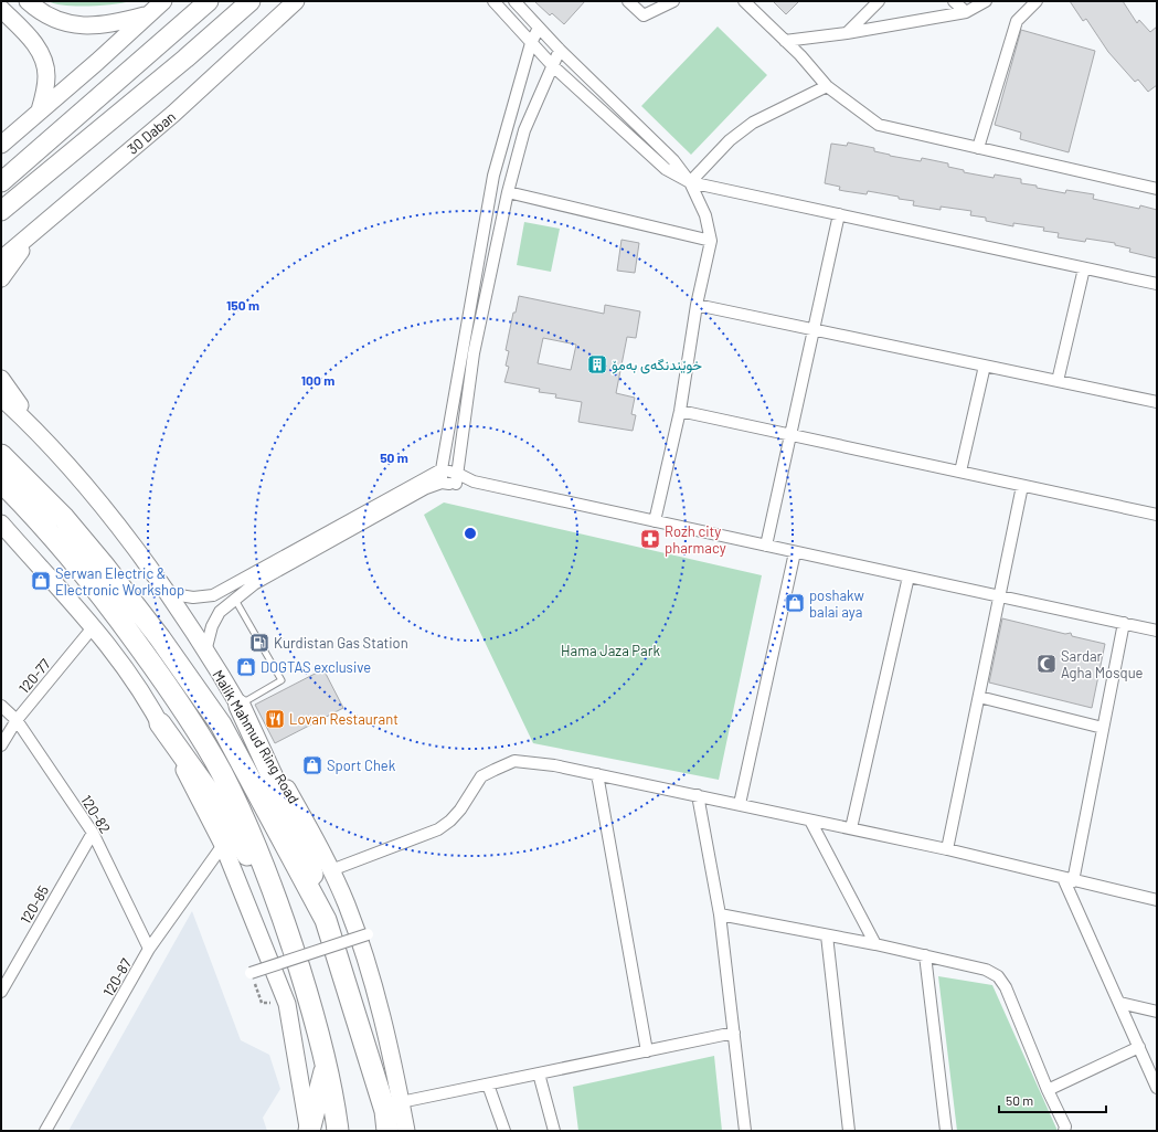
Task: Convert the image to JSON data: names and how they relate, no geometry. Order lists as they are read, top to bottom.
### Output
{
  "streets": {
    "highway": ["Malik Mahmud Ring Road"],
    "main road": ["30 Daban"],
    "street": [
      "120-77",
      "120-82",
      "120-85",
      "120-87"
    ]
  },
  "crossings": [
    ["120-77", "120-82"],
    ["120-82", "120-85"],
    ["120-82", "120-87"]
  ],
  "parks": ["Hama Jaza Park"],
  "places": {
    "building": ["خوێندنگەی بەمۆ"],
    "pharmacy": ["Rozh city pharmacy"],
    "shop": [
      "Serwan Electric & Electronic Workshop",
      "poshakw balai aya",
      "DOGTAS exclusive",
      "Sport Chek"
    ],
    "fuel station": ["Kurdistan Gas Station"],
    "mosque": ["Sardar Agha Mosque"],
    "restaurant": ["Lovan Restaurant"]
  },
  "scale_bar": "50 m",
  "rings": ["150 m", "100 m", "50 m"]
}
